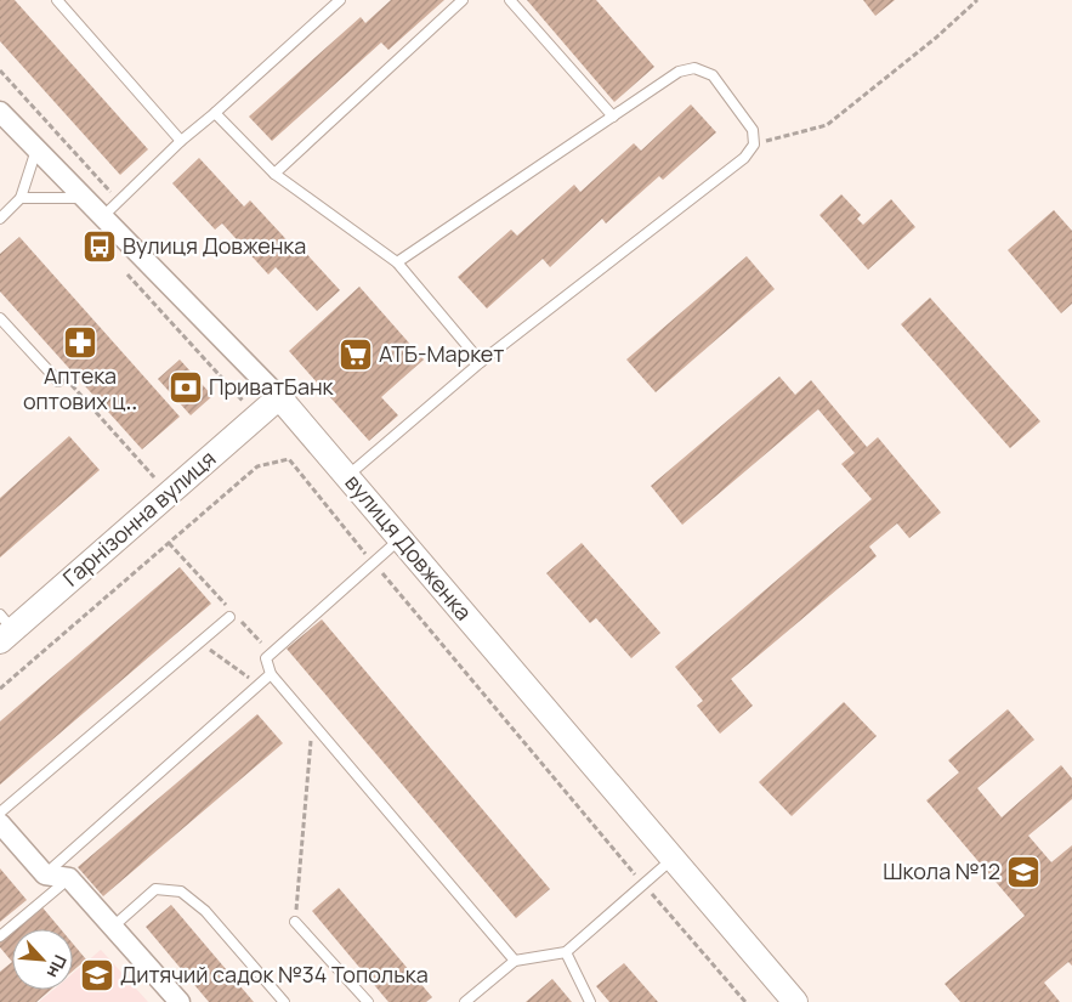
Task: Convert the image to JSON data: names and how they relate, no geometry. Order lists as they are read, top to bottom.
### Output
{
  "streets": {
    "street": ["Гарнізонна вулиця", "вулиця Довженка"]
  },
  "crossings": [
    ["Гарнізонна вулиця", "вулиця Довженка"]
  ],
  "places": {
    "bus stop": ["Вулиця Довженка"],
    "pharmacy": ["Аптека оптових ц‥"],
    "supermarket": ["АТБ-Маркет"],
    "bank": ["ПриватБанк"],
    "school or university": ["Школа №12", "Дитячий садок №34 Тополька"]
  },
  "north": "bottom right"
}
